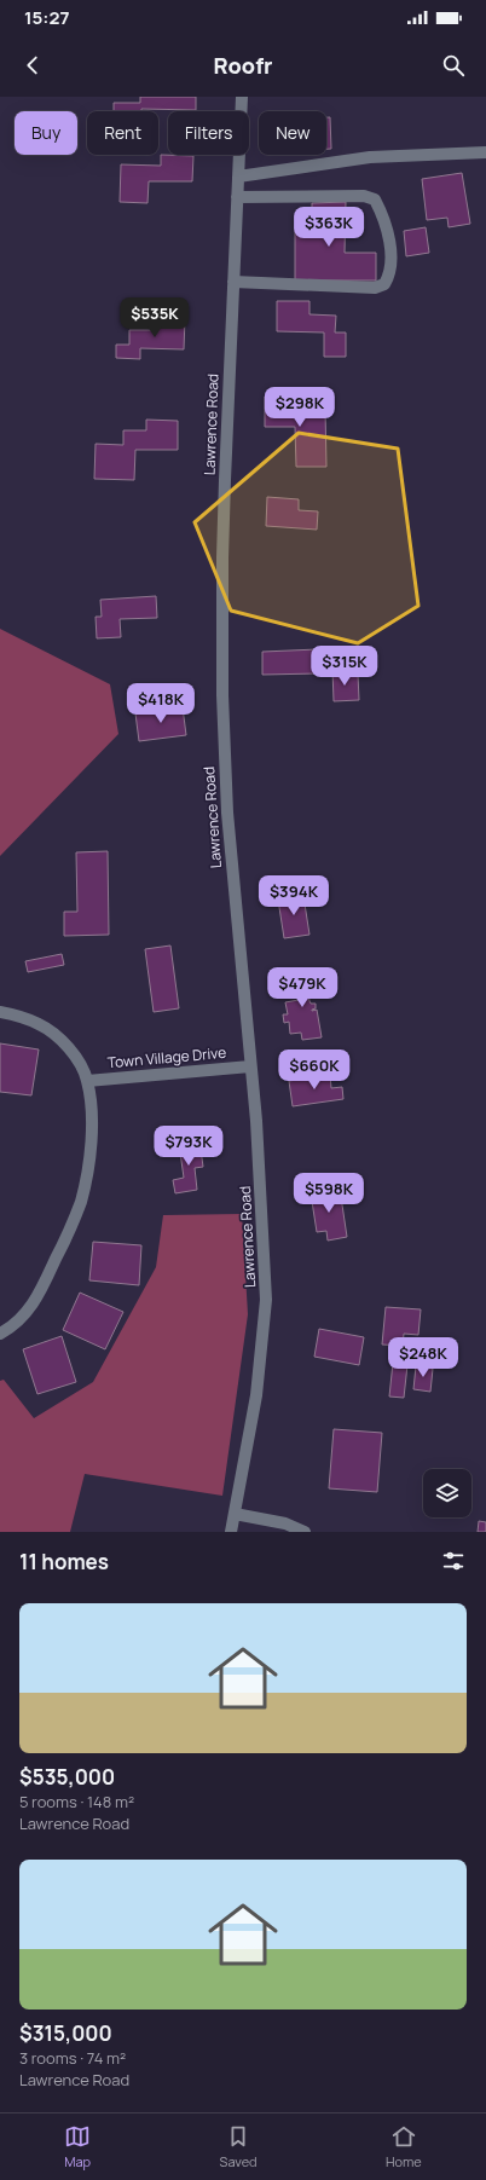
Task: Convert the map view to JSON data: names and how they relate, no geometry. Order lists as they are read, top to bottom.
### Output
{
  "streets": {
    "street": ["Lawrence Road", "Town Village Drive"]
  },
  "crossings": [
    ["Lawrence Road", "Town Village Drive"]
  ],
  "page": {
    "status": "15:27",
    "header": "Roofr",
    "chip": [
      "Buy",
      "Rent",
      "Filters",
      "New"
    ],
    "price": [
      "$363K",
      "$535K",
      "$298K",
      "$315K",
      "$418K",
      "$394K",
      "$479K",
      "$660K",
      "$793K",
      "$598K",
      "$248K"
    ],
    "heading": "11 homes",
    "list": [
      {
        "name": "$535,000",
        "note": "5 rooms · 148 m² · Lawrence Road"
      },
      {
        "name": "$315,000",
        "note": "3 rooms · 74 m² · Lawrence Road"
      }
    ],
    "tabs": ["Map", "Saved", "Home"]
  }
}
